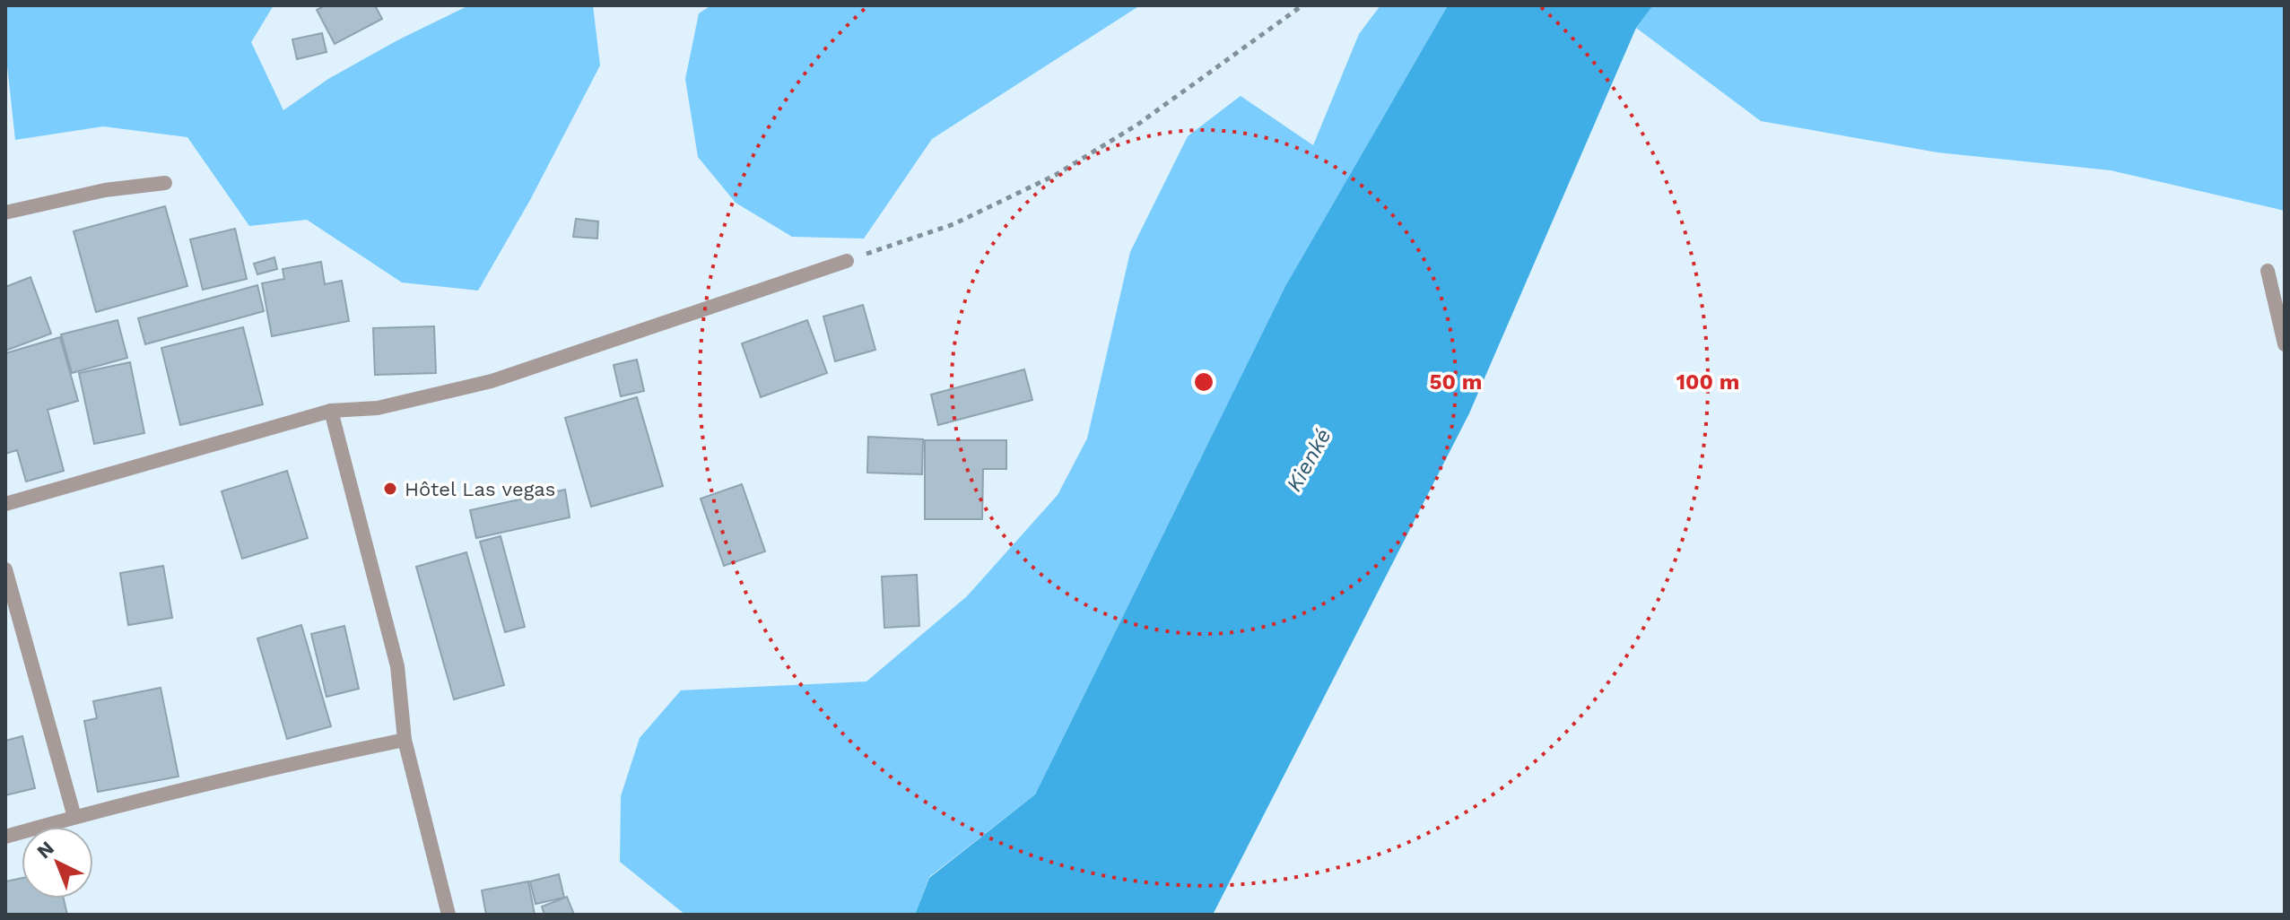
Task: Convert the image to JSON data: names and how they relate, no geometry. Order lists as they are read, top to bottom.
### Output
{
  "water": ["Kienké"],
  "places": ["Hôtel Las vegas"],
  "north": "top left",
  "rings": ["50 m", "100 m"]
}
